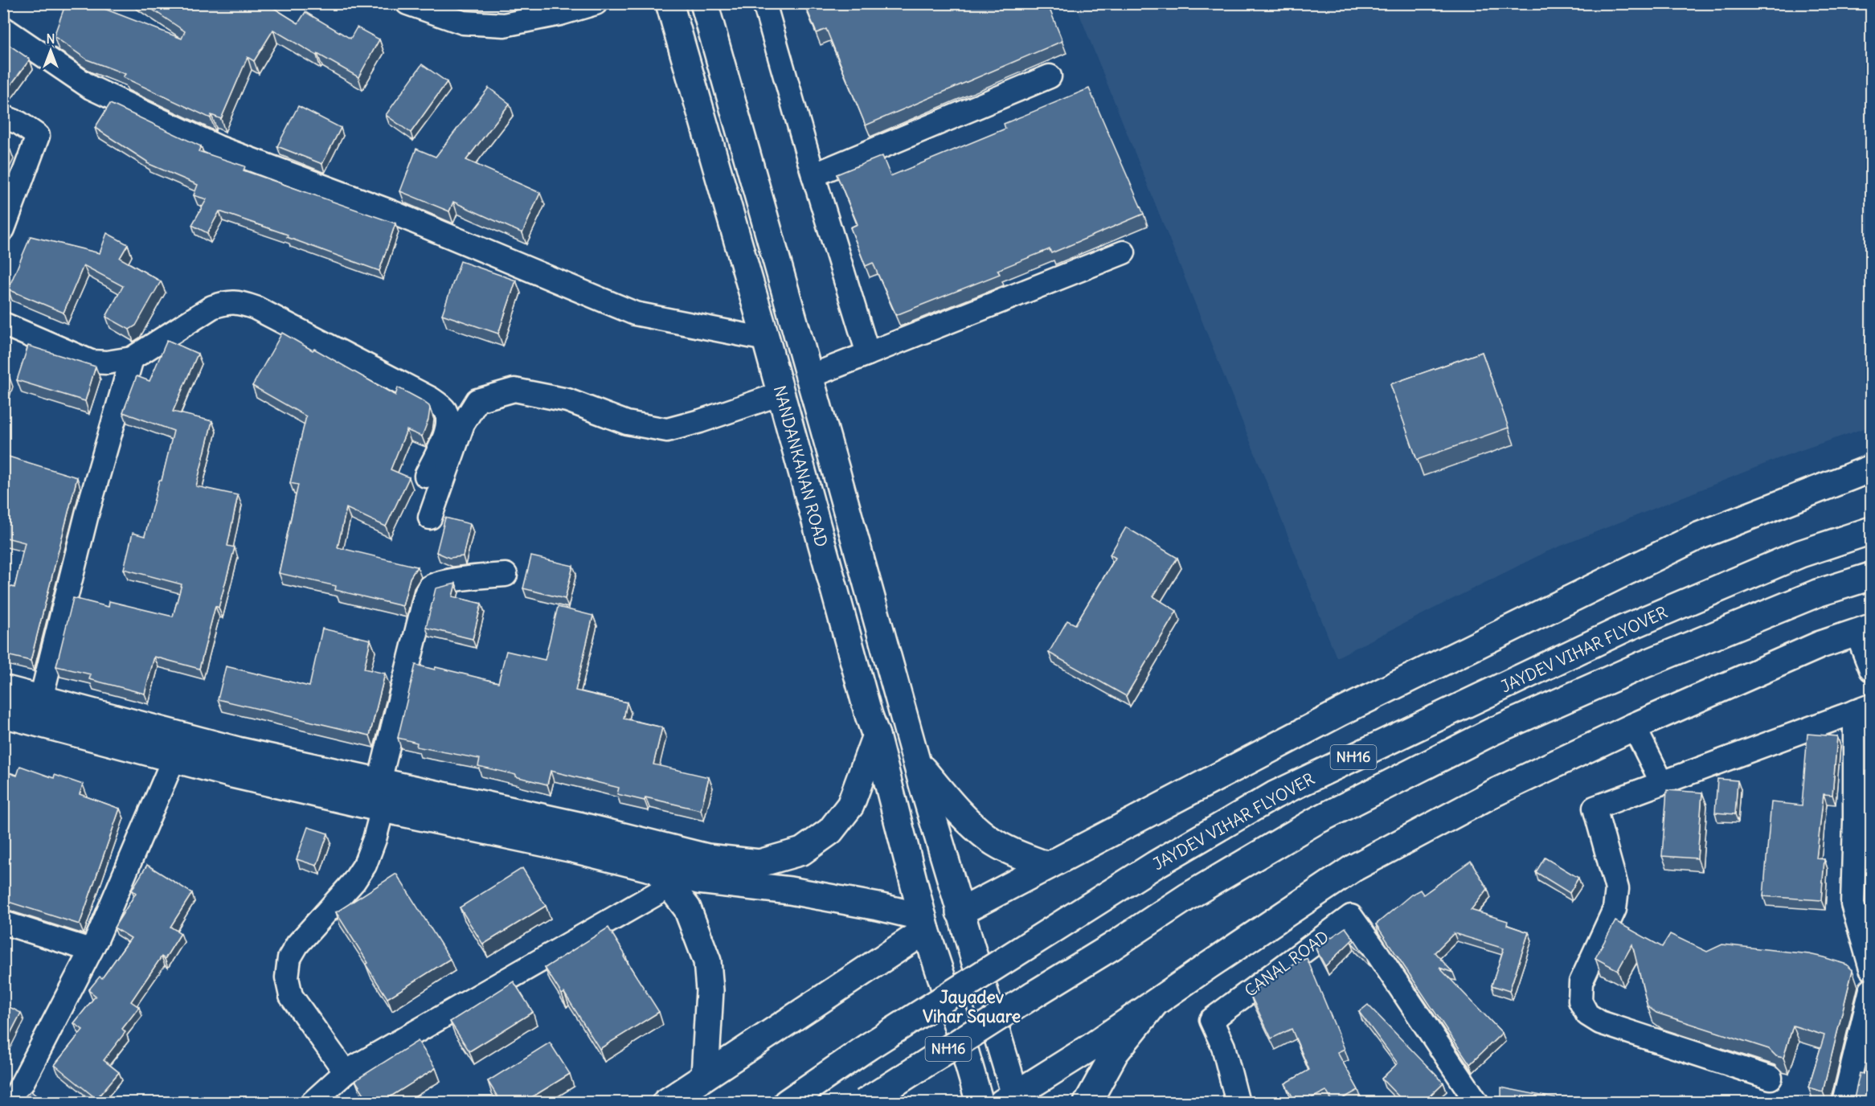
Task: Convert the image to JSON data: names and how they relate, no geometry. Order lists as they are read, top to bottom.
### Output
{
  "streets": {
    "main road": ["NANDANKANAN ROAD", "JAYDEV VIHAR FLYOVER", "NH16"],
    "street": ["CANAL ROAD"]
  },
  "districts": ["Jayadev Vihar Square"],
  "north": "top"
}
